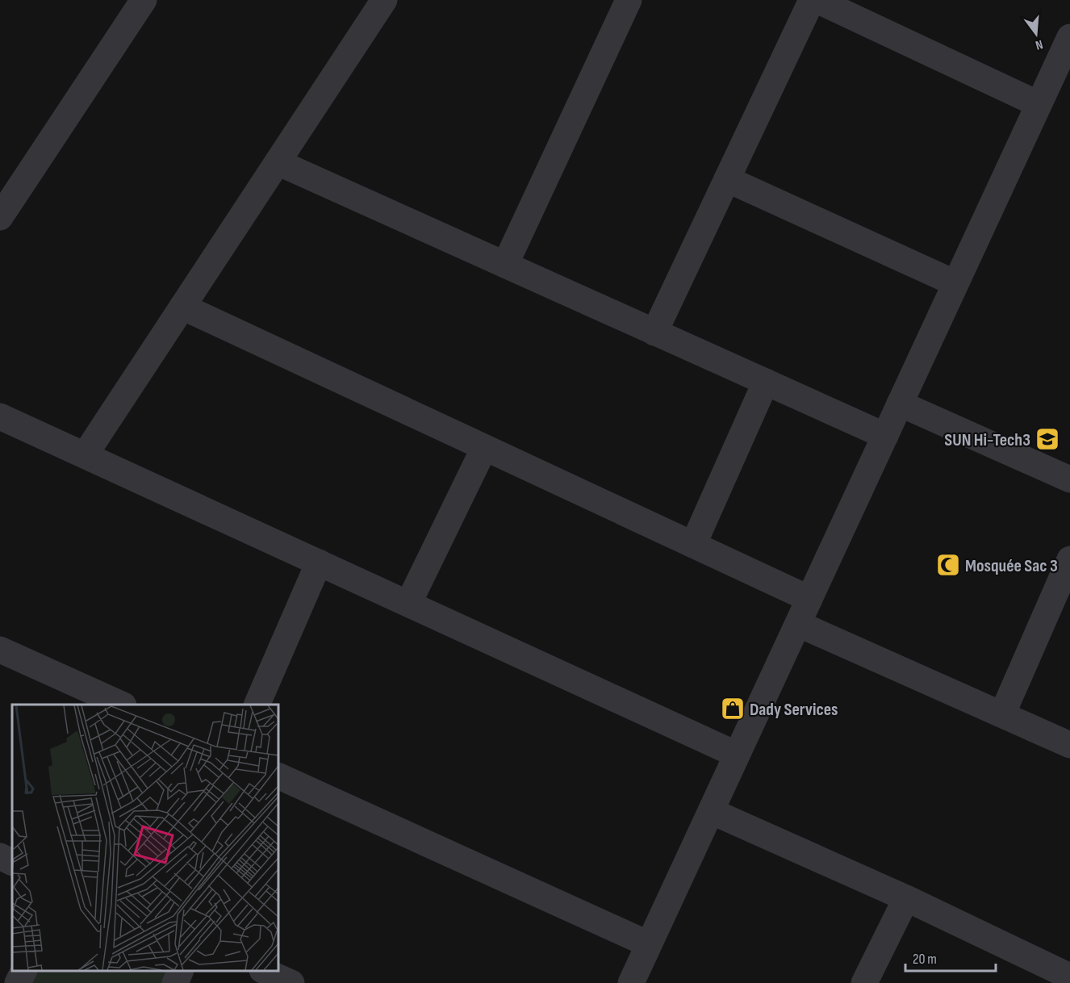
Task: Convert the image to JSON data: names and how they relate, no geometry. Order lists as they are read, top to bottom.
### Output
{
  "places": {
    "school or university": ["SUN Hi-Tech3"],
    "mosque": ["Mosquée Sac 3"],
    "shop": ["Dady Services"]
  },
  "scale_bar": "20 m",
  "north": "bottom"
}
